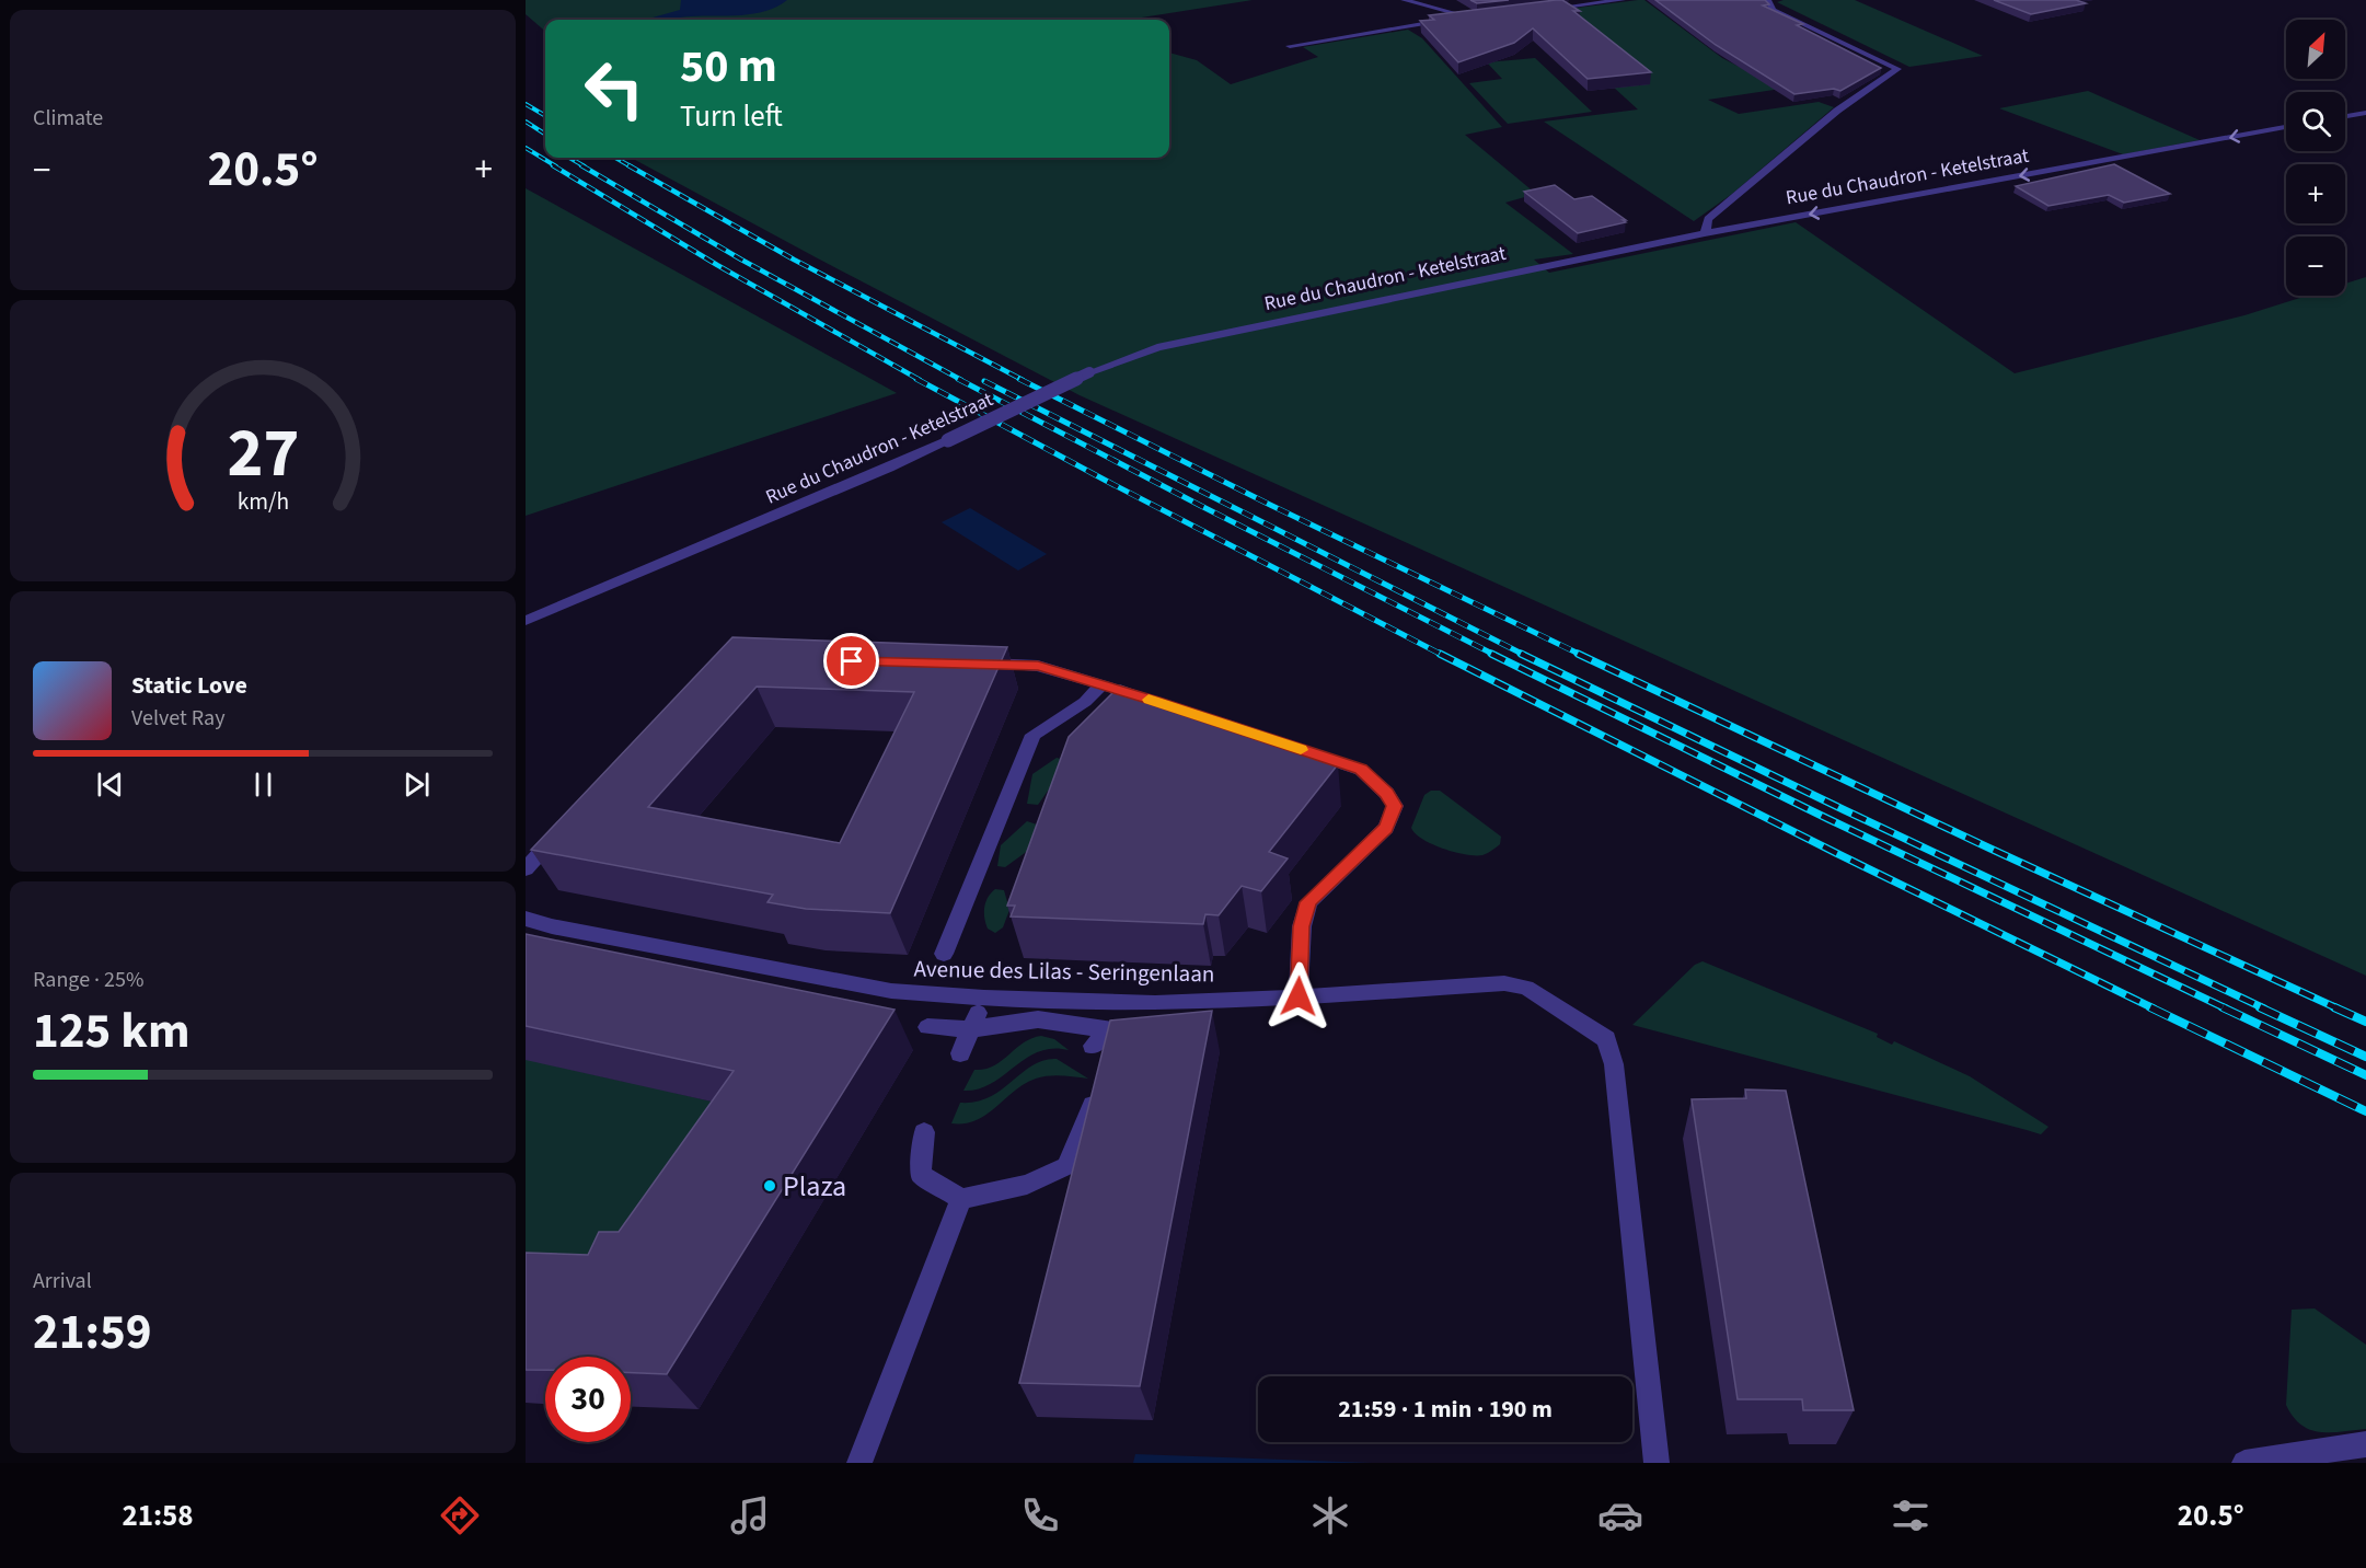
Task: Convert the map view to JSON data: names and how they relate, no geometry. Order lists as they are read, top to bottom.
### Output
{
  "streets": {
    "street": ["Rue du Chaudron - Ketelstraat", "Avenue des Lilas - Seringenlaan"]
  },
  "places": ["Plaza"],
  "north": "top right",
  "page": {
    "tile": [
      "Climate",
      ["Range · 25%", "125 km"],
      ["Arrival", "21:59"]
    ],
    "map_buttons": ["+", "−"],
    "turn": ["50 m", "Turn left"],
    "heat": ["−", "20.5°", "+"],
    "song": ["Static Love", "Velvet Ray"],
    "limit": "30",
    "trip": "21:59 · 1 min · 190 m",
    "tabs": ["21:58", "20.5°"],
    "gauge": ["27", "km/h"]
  }
}
